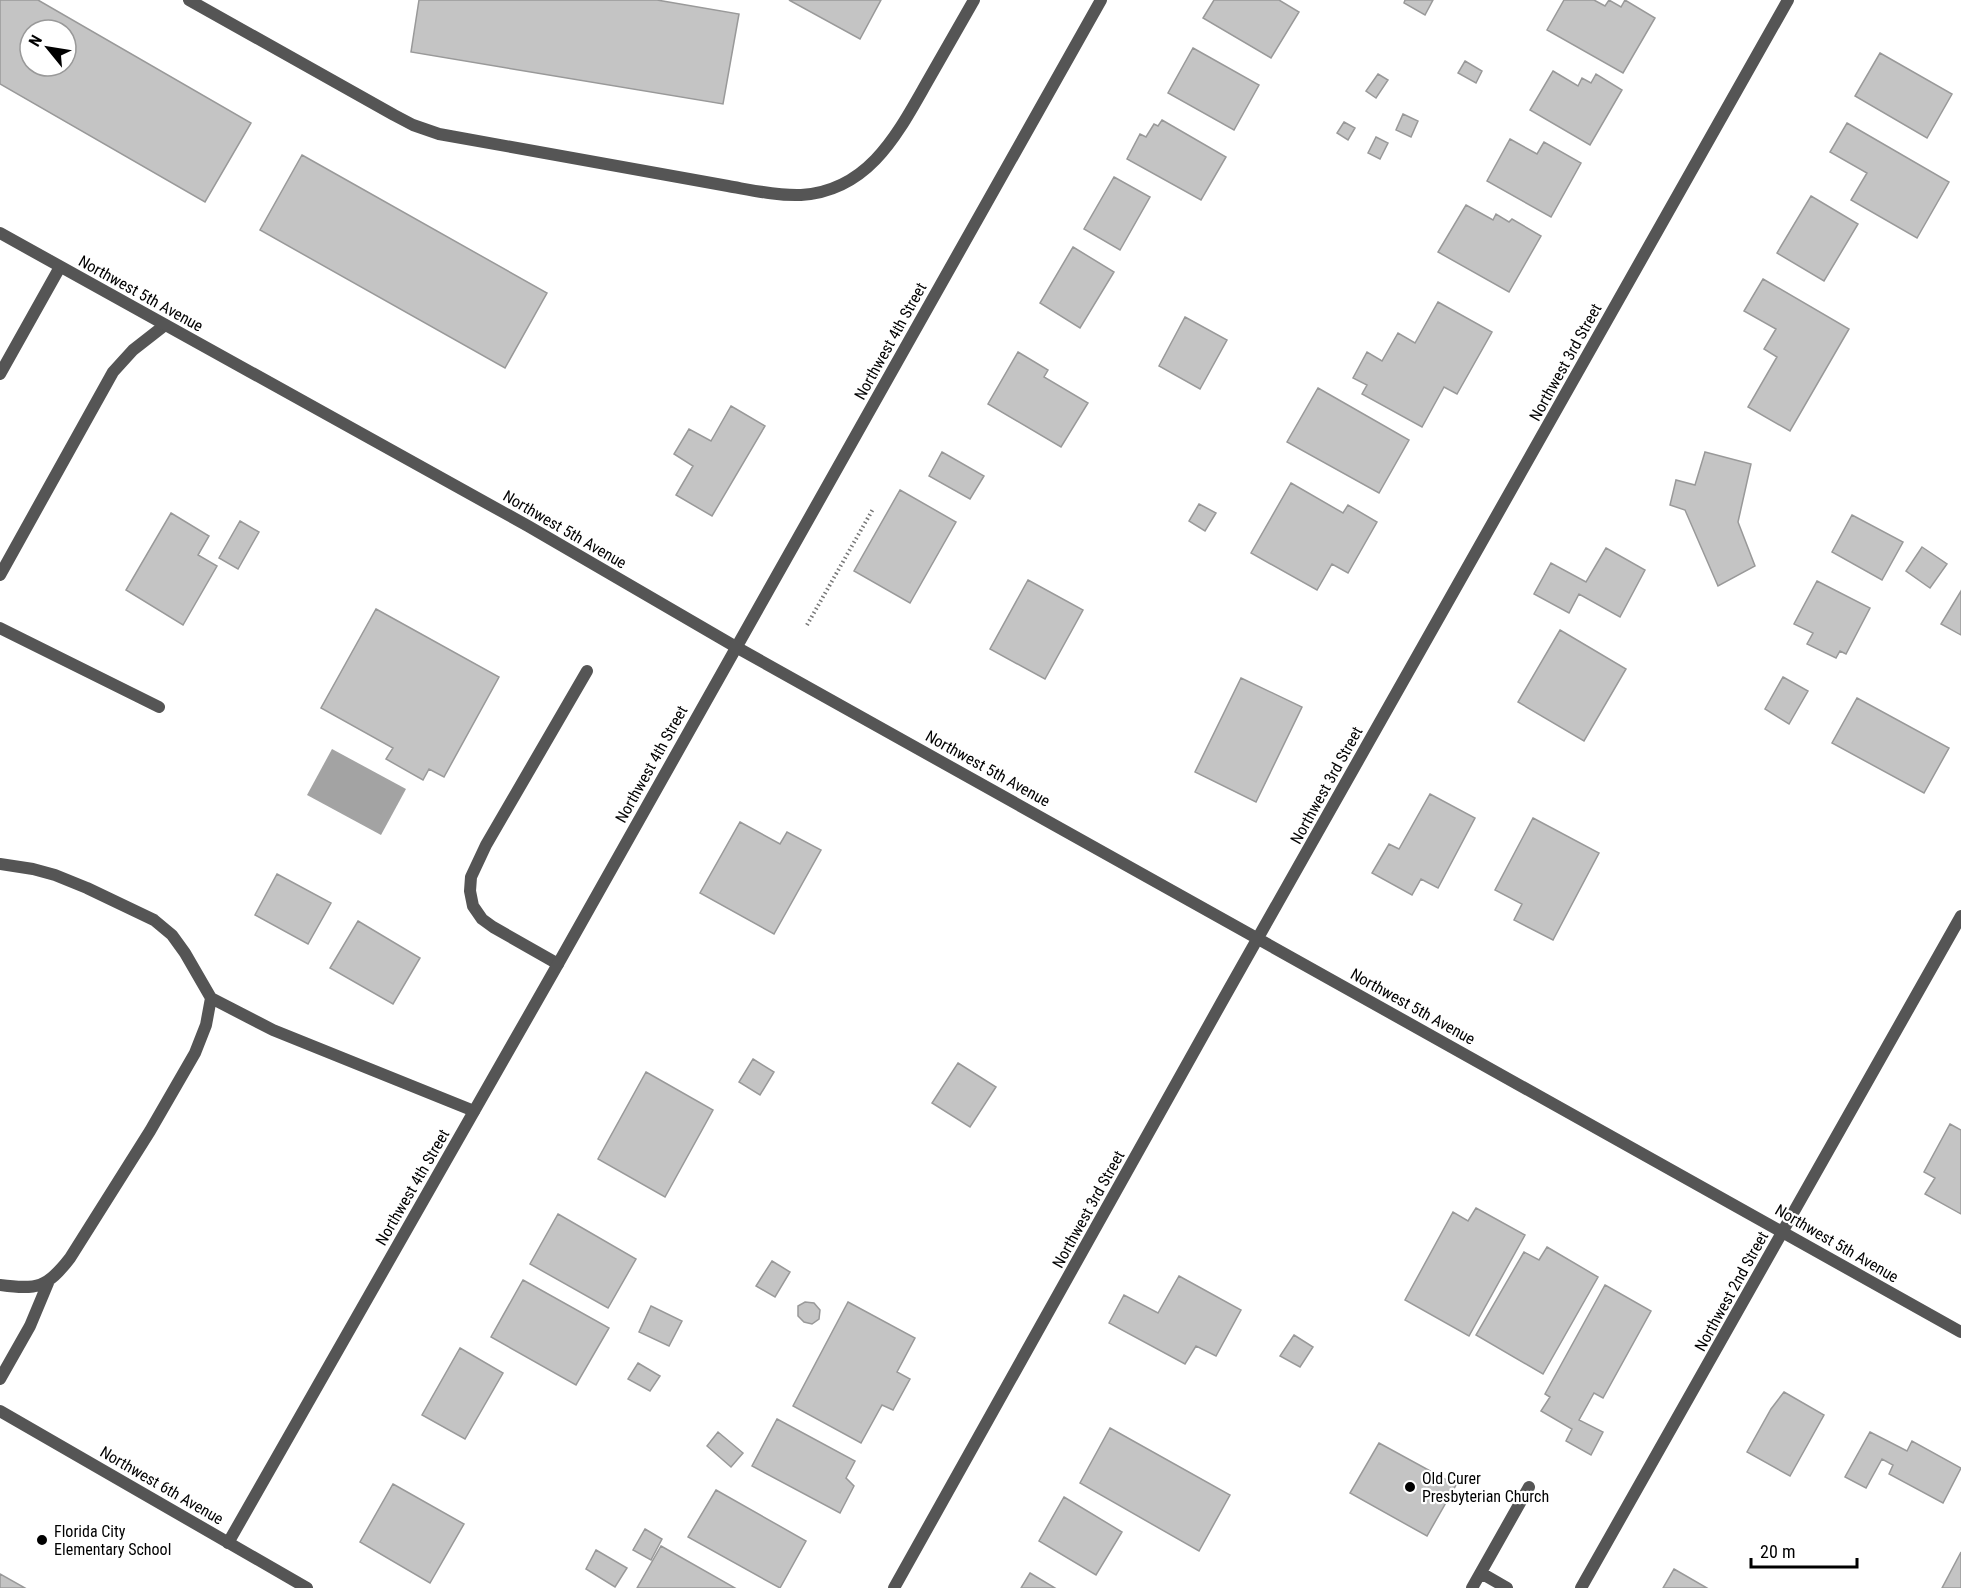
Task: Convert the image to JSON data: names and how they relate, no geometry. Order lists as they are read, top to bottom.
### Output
{
  "streets": {
    "street": [
      "Northwest 5th Avenue",
      "Northwest 4th Street",
      "Northwest 3rd Street",
      "Northwest 2nd Street",
      "Northwest 6th Avenue"
    ]
  },
  "crossings": [
    ["Northwest 5th Avenue", "Northwest 4th Street"],
    ["Northwest 5th Avenue", "Northwest 3rd Street"],
    ["Northwest 5th Avenue", "Northwest 2nd Street"],
    ["Northwest 4th Street", "Northwest 6th Avenue"]
  ],
  "places": ["Old Curer Presbyterian Church", "Florida City Elementary School"],
  "scale_bar": "20 m",
  "north": "top left"
}
